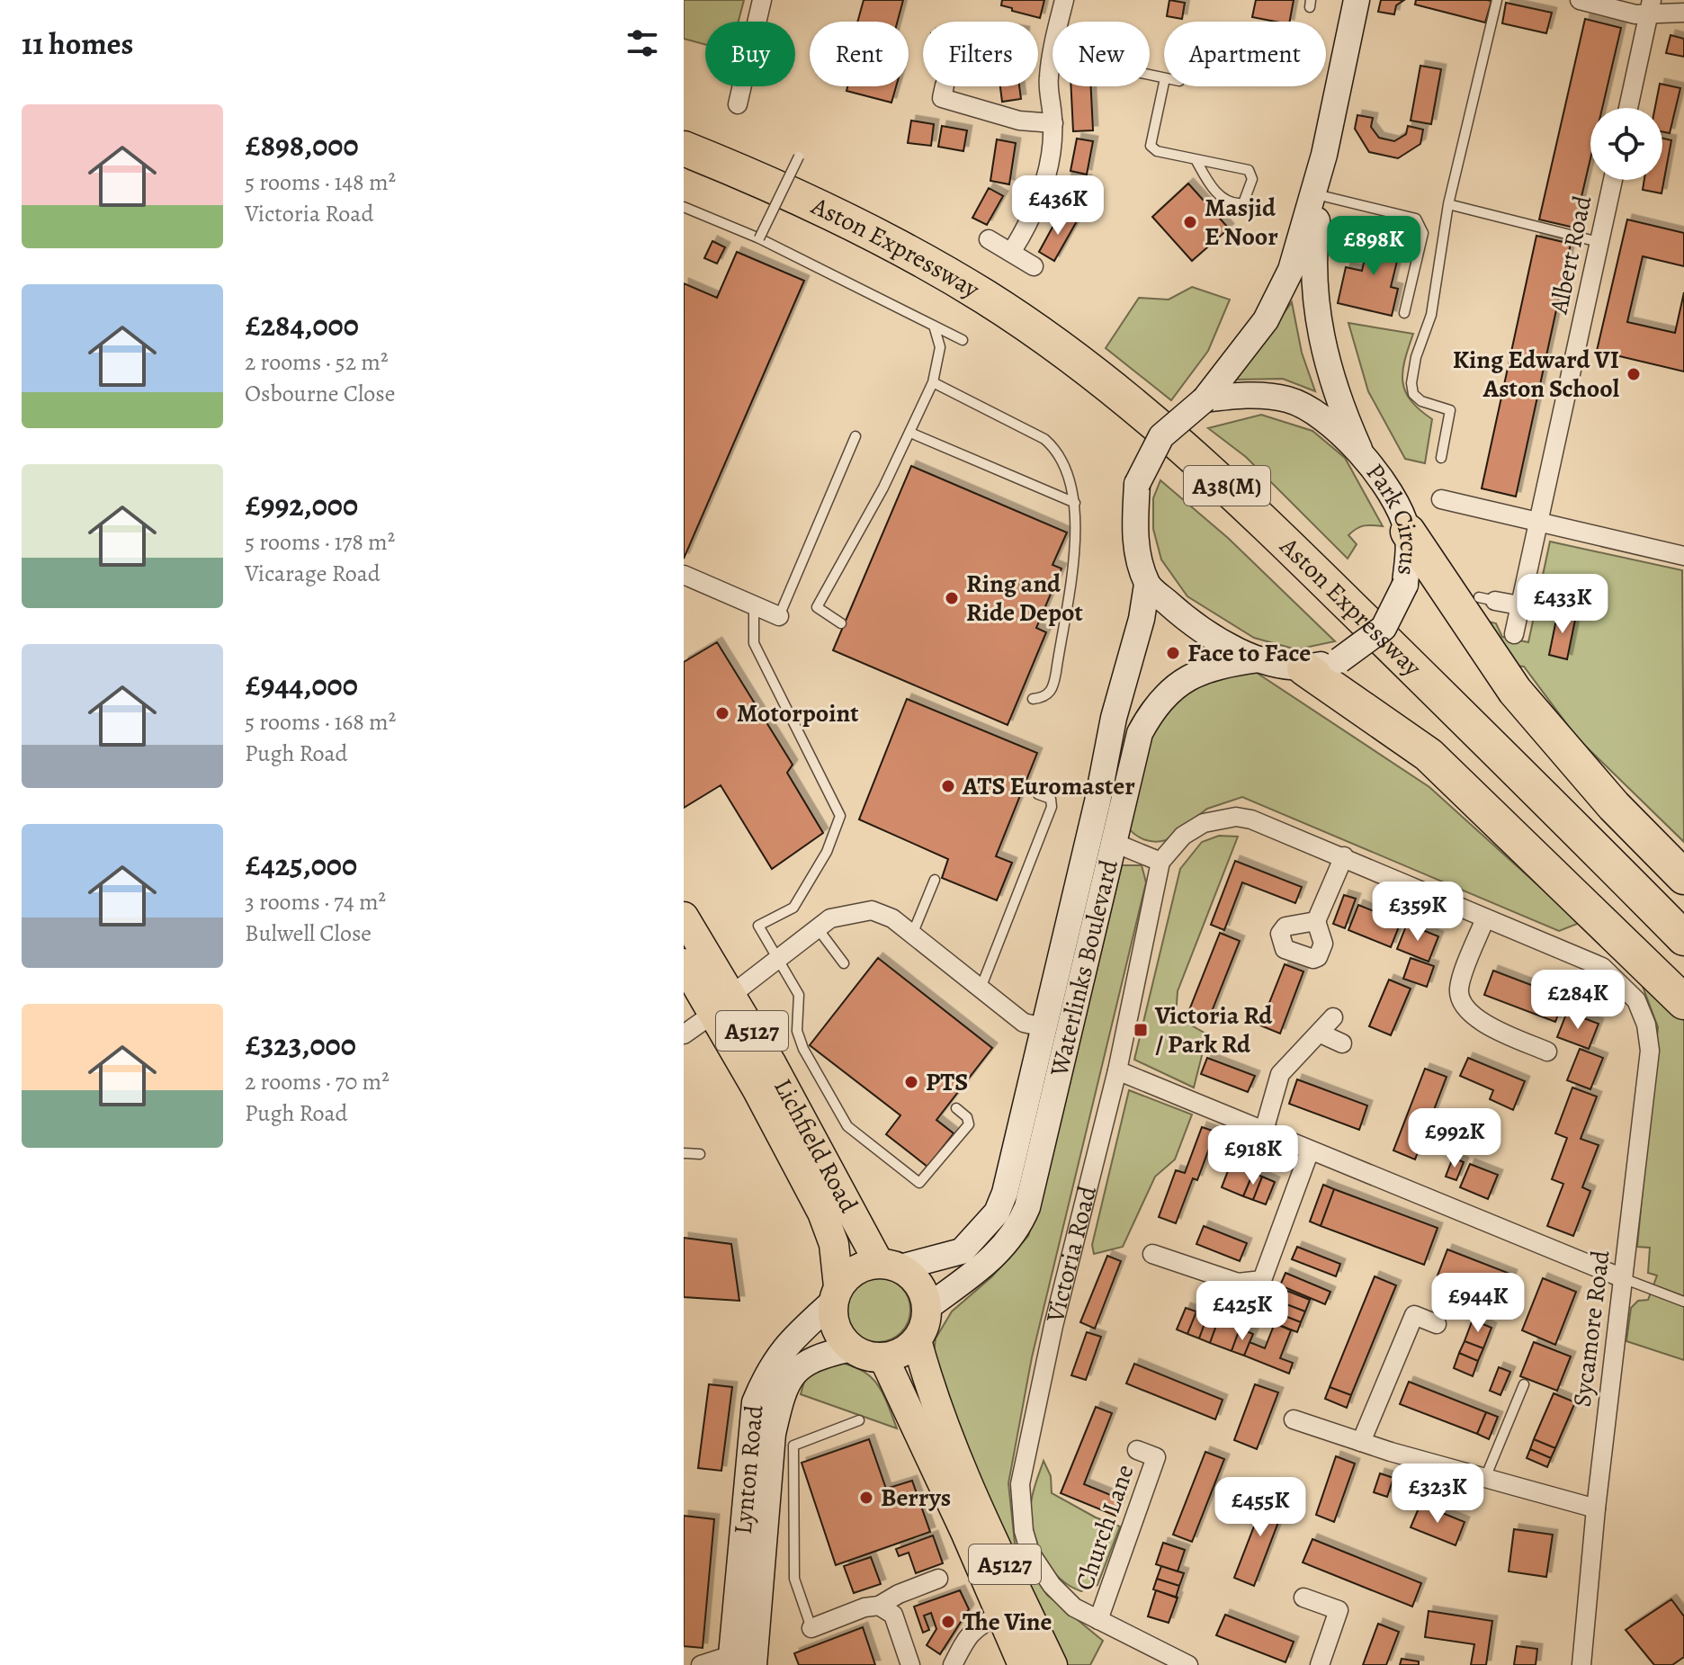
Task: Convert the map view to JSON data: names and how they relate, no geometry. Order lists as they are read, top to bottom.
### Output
{
  "streets": {
    "highway": ["Aston Expressway", "A38(M)"],
    "main road": [
      "Park Circus",
      "Waterlinks Boulevard",
      "A5127",
      "Lichfield Road",
      "Lynton Road"
    ],
    "street": [
      "Albert Road",
      "Victoria Road",
      "Sycamore Road",
      "Church Lane"
    ]
  },
  "crossings": [
    ["Park Circus", "Waterlinks Boulevard"],
    ["Waterlinks Boulevard", "A5127"],
    ["Waterlinks Boulevard", "Lichfield Road"],
    ["Waterlinks Boulevard", "Lynton Road"],
    ["A5127", "Lichfield Road"],
    ["A5127", "Lynton Road"],
    ["Lichfield Road", "Lynton Road"],
    ["Victoria Road", "Church Lane"]
  ],
  "places": {
    "other": [
      "Masjid E Noor",
      "King Edward VI Aston School",
      "Ring and Ride Depot",
      "Face to Face",
      "Motorpoint",
      "ATS Euromaster",
      "PTS",
      "Berrys",
      "The Vine"
    ],
    "transit": ["Victoria Rd / Park Rd"]
  },
  "page": {
    "heading": "11 homes",
    "chip": [
      "Buy",
      "Rent",
      "Filters",
      "New",
      "Apartment"
    ],
    "list": [
      {
        "name": "£898,000",
        "note": "5 rooms · 148 m² · Victoria Road"
      },
      {
        "name": "£284,000",
        "note": "2 rooms · 52 m² · Osbourne Close"
      },
      {
        "name": "£992,000",
        "note": "5 rooms · 178 m² · Vicarage Road"
      },
      {
        "name": "£944,000",
        "note": "5 rooms · 168 m² · Pugh Road"
      },
      {
        "name": "£425,000",
        "note": "3 rooms · 74 m² · Bulwell Close"
      },
      {
        "name": "£323,000",
        "note": "2 rooms · 70 m² · Pugh Road"
      }
    ],
    "price": [
      "£436K",
      "£898K",
      "£433K",
      "£359K",
      "£284K",
      "£992K",
      "£918K",
      "£944K",
      "£425K",
      "£323K",
      "£455K"
    ]
  }
}
